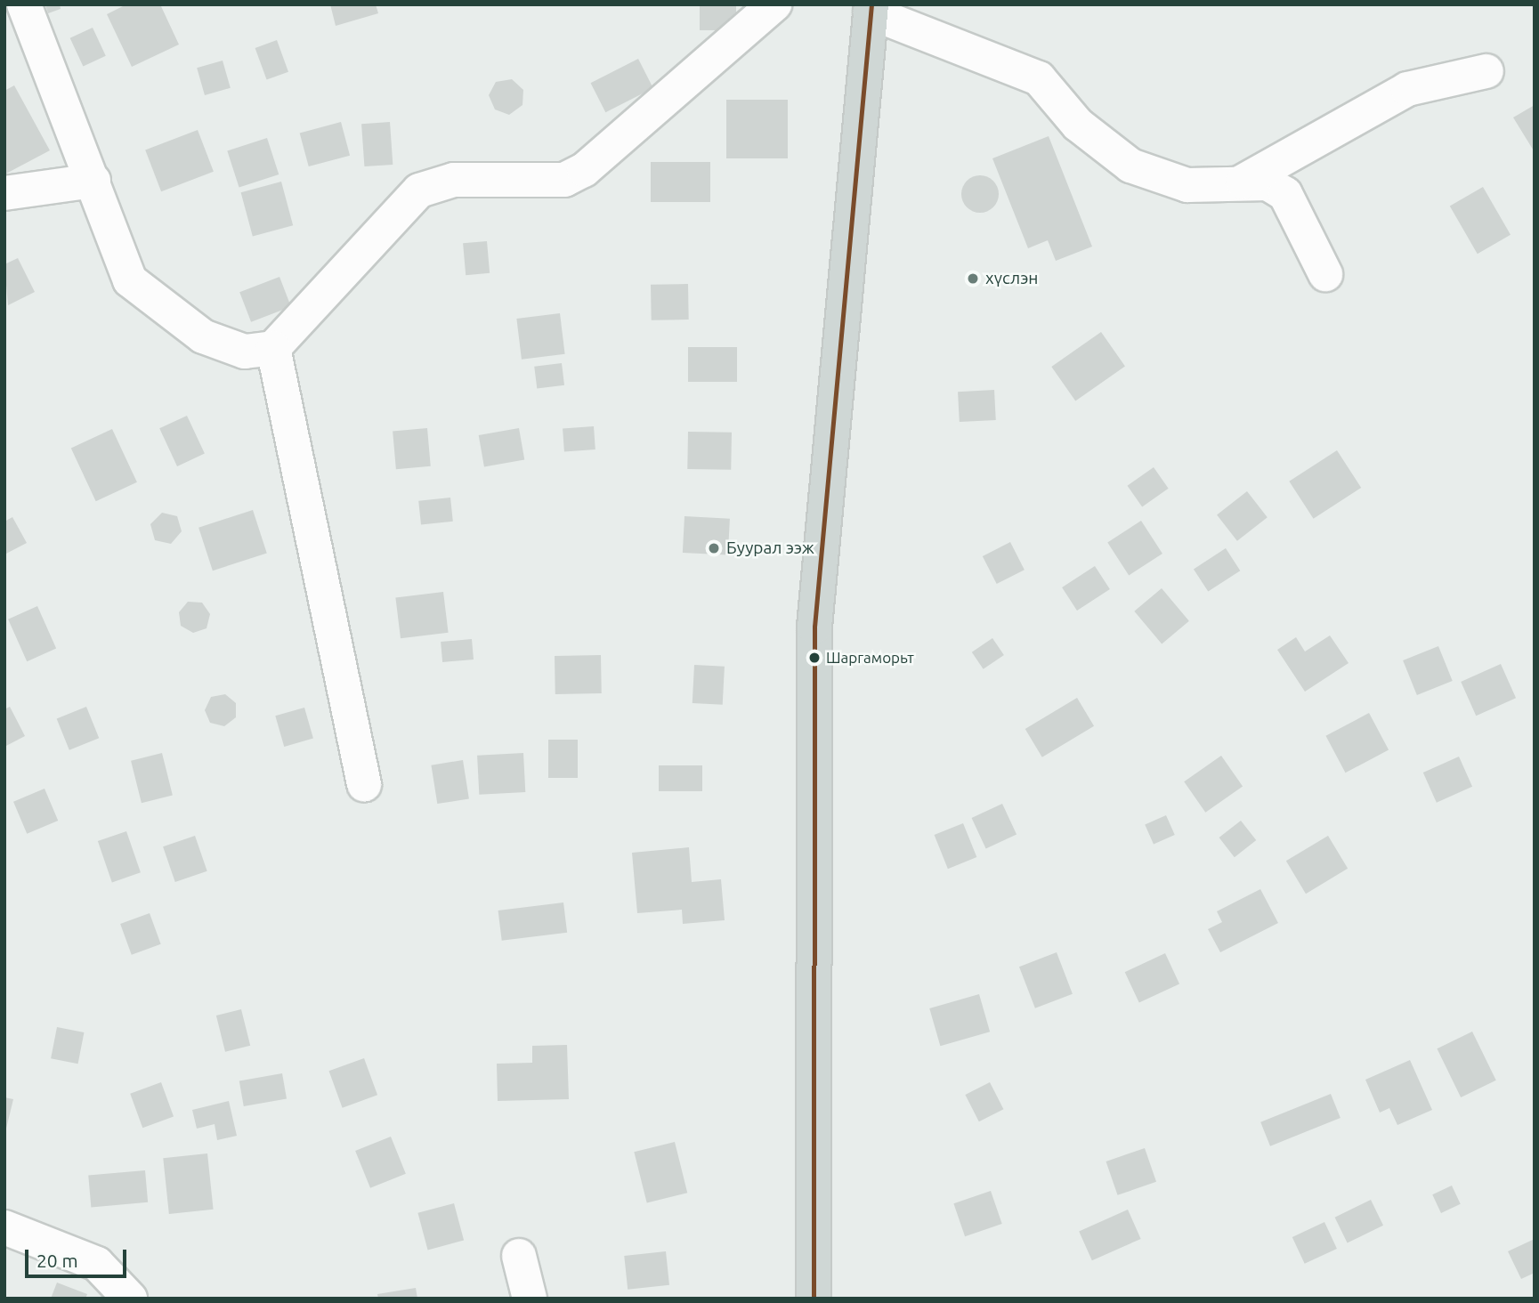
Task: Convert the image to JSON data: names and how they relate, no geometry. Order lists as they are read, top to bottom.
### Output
{
  "places": ["хүслэн", "Буурал ээж", "Шаргаморьт"],
  "scale_bar": "20 m"
}
